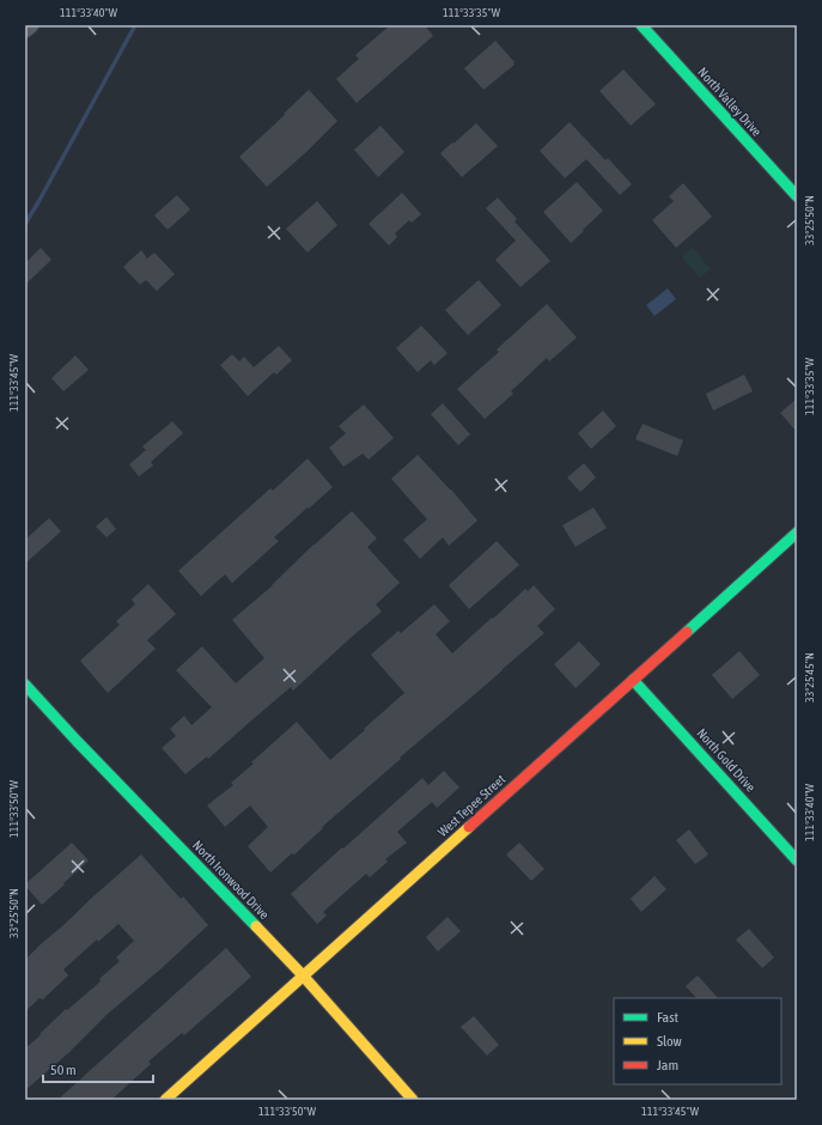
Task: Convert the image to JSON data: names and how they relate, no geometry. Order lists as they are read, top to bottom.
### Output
{
  "streets": {
    "street": [
      "North Valley Drive",
      "North Gold Drive",
      "West Tepee Street",
      "North Ironwood Drive"
    ]
  },
  "crossings": [
    ["North Gold Drive", "West Tepee Street"],
    ["West Tepee Street", "North Ironwood Drive"]
  ],
  "legend": ["Fast", "Slow", "Jam"],
  "scale_bar": "50 m",
  "coordinates": [
    "111°33'40\"W",
    "111°33'35\"W",
    "33°25'50\"N",
    "111°33'45\"W",
    "33°25'45\"N",
    "111°33'50\"W"
  ]
}
